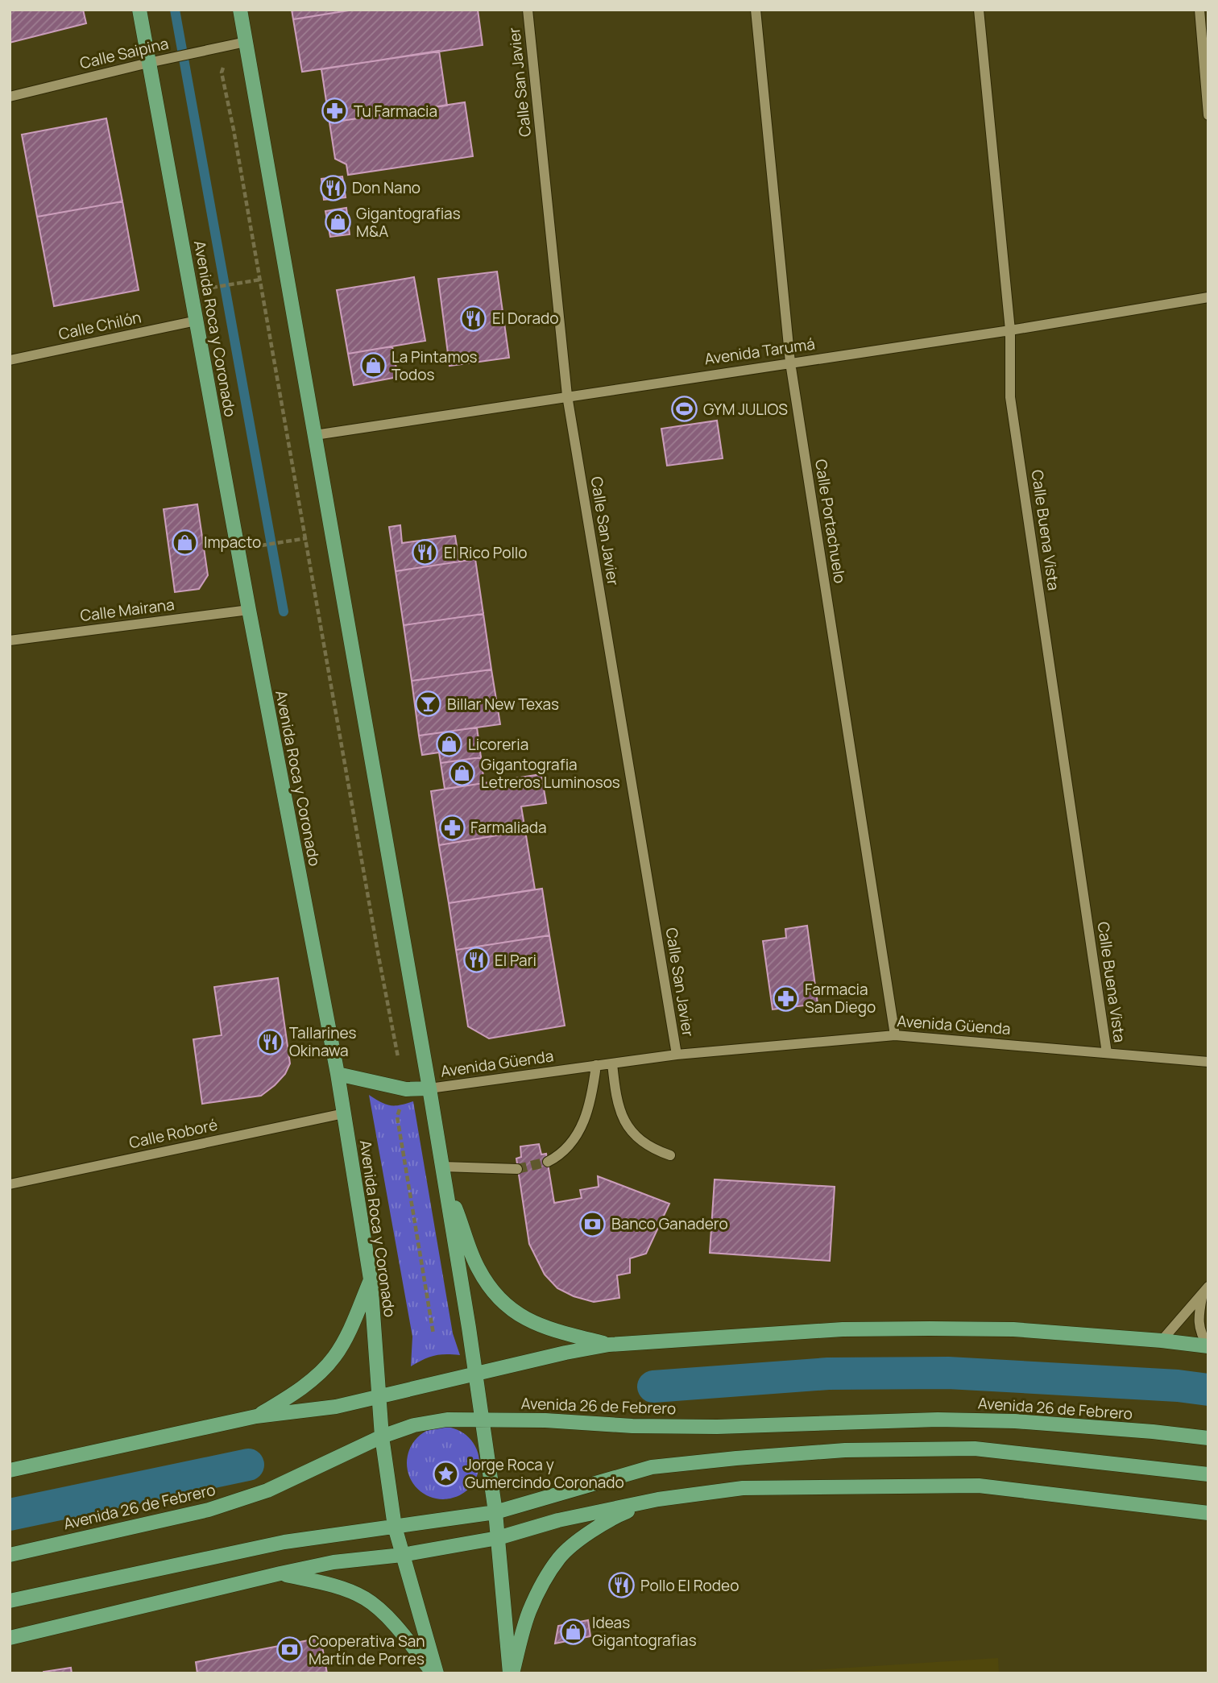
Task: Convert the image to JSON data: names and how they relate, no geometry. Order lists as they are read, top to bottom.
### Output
{
  "streets": {
    "main road": ["Avenida Roca y Coronado", "Avenida 26 de Febrero"],
    "street": [
      "Calle Saipina",
      "Calle San Javier",
      "Calle Chilón",
      "Avenida Tarumá",
      "Calle Portachuelo",
      "Calle Buena Vista",
      "Calle Mairana",
      "Avenida Güenda",
      "Calle Roboré"
    ]
  },
  "crossings": [
    ["Calle Saipina", "Avenida Roca y Coronado"],
    ["Calle San Javier", "Avenida Tarumá"],
    ["Calle San Javier", "Avenida Güenda"],
    ["Calle Chilón", "Avenida Roca y Coronado"],
    ["Avenida Roca y Coronado", "Calle Mairana"],
    ["Avenida Roca y Coronado", "Calle Roboré"],
    ["Avenida Roca y Coronado", "Avenida 26 de Febrero"],
    ["Avenida Tarumá", "Calle Portachuelo"],
    ["Avenida Tarumá", "Calle Buena Vista"],
    ["Calle Portachuelo", "Avenida Güenda"],
    ["Calle Buena Vista", "Avenida Güenda"]
  ],
  "places": {
    "pharmacy": ["Tu Farmacia", "Farmaliada", "Farmacia San Diego"],
    "restaurant": [
      "Don Nano",
      "El Dorado",
      "El Rico Pollo",
      "El Pari",
      "Tallarines Okinawa",
      "Pollo El Rodeo"
    ],
    "shop": [
      "Gigantografias M&A",
      "La Pintamos Todos",
      "Impacto",
      "Licoreria",
      "Gigantografia Letreros Luminosos",
      "Ideas Gigantografias"
    ],
    "sports": ["GYM JULIOS"],
    "bar": ["Billar New Texas"],
    "bank": ["Banco Ganadero", "Cooperativa San Martín de Porres"],
    "place": ["Jorge Roca y Gumercindo Coronado"]
  }
}
